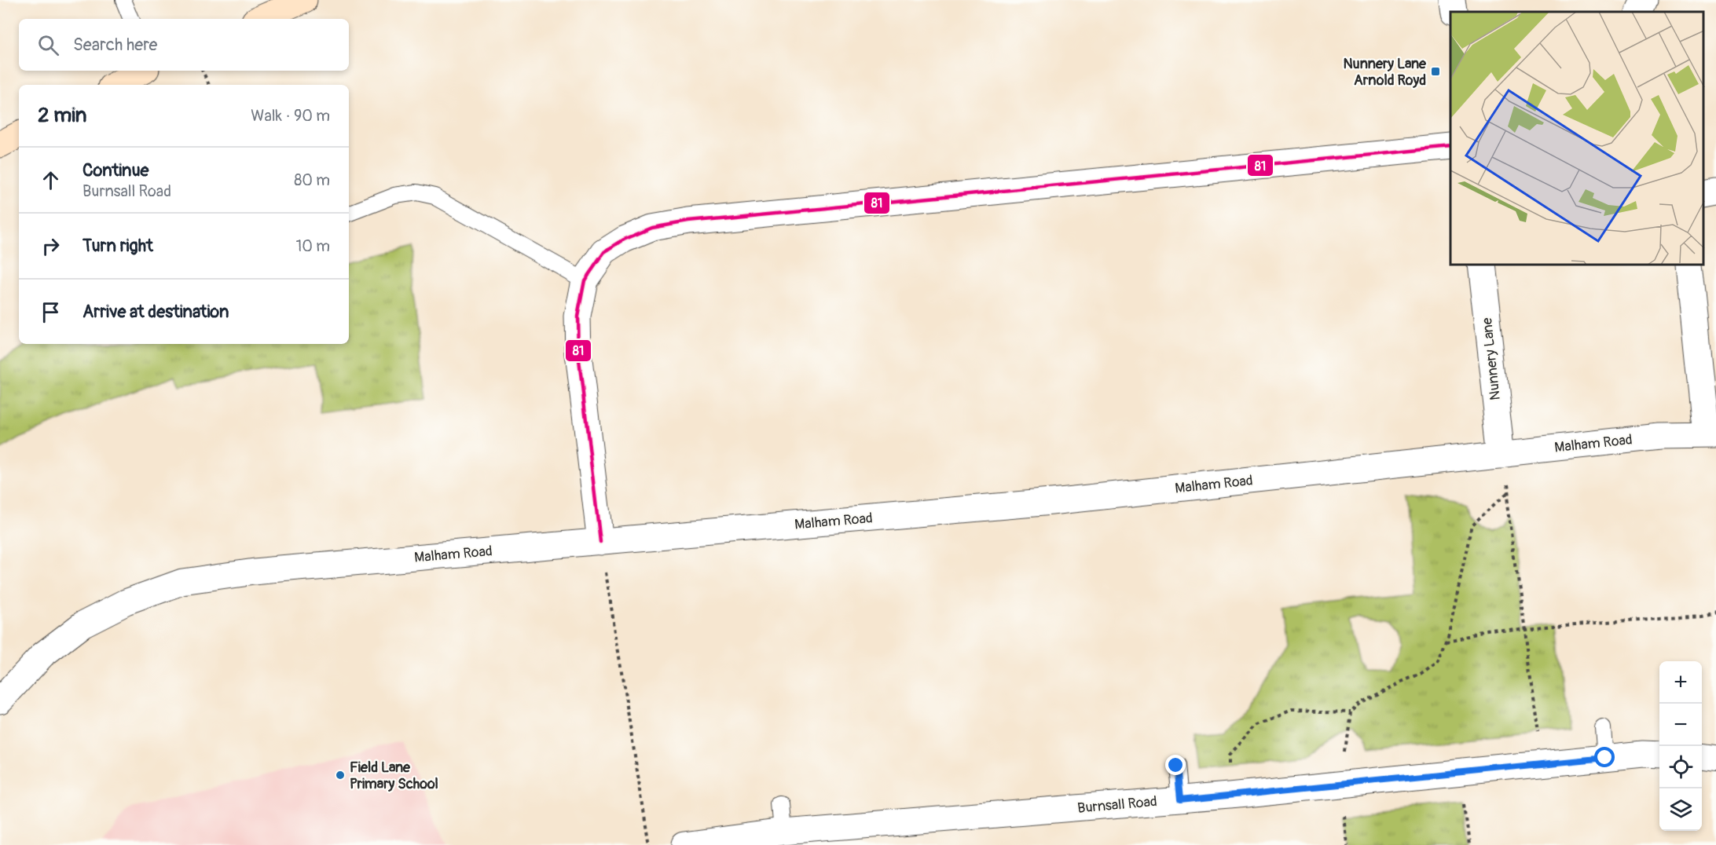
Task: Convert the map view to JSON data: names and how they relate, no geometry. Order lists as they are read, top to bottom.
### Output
{
  "streets": {
    "street": ["Nunnery Lane", "Malham Road", "Burnsall Road"]
  },
  "crossings": [
    ["Nunnery Lane", "Malham Road"]
  ],
  "places": {
    "transit": ["Nunnery Lane Arnold Royd"],
    "other": ["Field Lane Primary School"]
  },
  "lines": ["transit line 81"],
  "page": {
    "search": "Search here",
    "heading": ["2 min", "Walk · 90 m"],
    "list": [
      ["Continue", "Burnsall Road", "80 m"],
      ["Turn right", "10 m"],
      "Arrive at destination"
    ],
    "map_buttons": ["+", "−"]
  }
}
